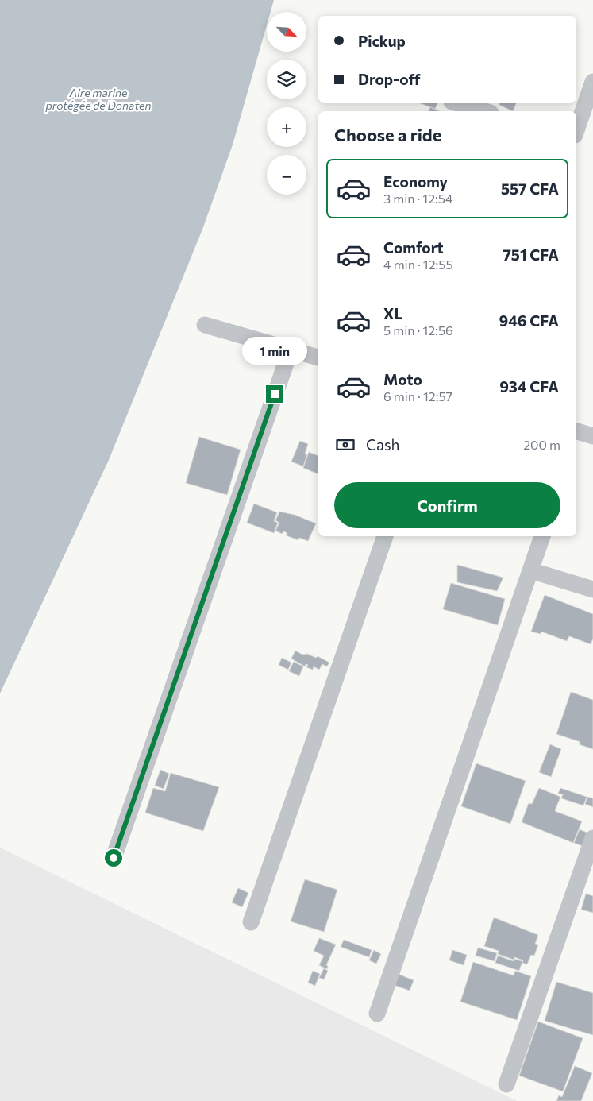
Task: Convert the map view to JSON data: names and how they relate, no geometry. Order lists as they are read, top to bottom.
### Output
{
  "water": ["Aire marine protégée de Donaten"],
  "north": "bottom right",
  "page": {
    "map_buttons": ["+", "−"],
    "banner": ["Pickup", "Drop-off"],
    "heading": "Choose a ride",
    "list": [
      {
        "name": "Economy",
        "note": "3 min · 12:54",
        "value": "557 CFA"
      },
      {
        "name": "Comfort",
        "note": "4 min · 12:55",
        "value": "751 CFA"
      },
      {
        "name": "XL",
        "note": "5 min · 12:56",
        "value": "946 CFA"
      },
      {
        "name": "Moto",
        "note": "6 min · 12:57",
        "value": "934 CFA"
      }
    ],
    "bubble": "1 min",
    "pay": ["Cash", "200 m"],
    "buttons": "Confirm"
  }
}
